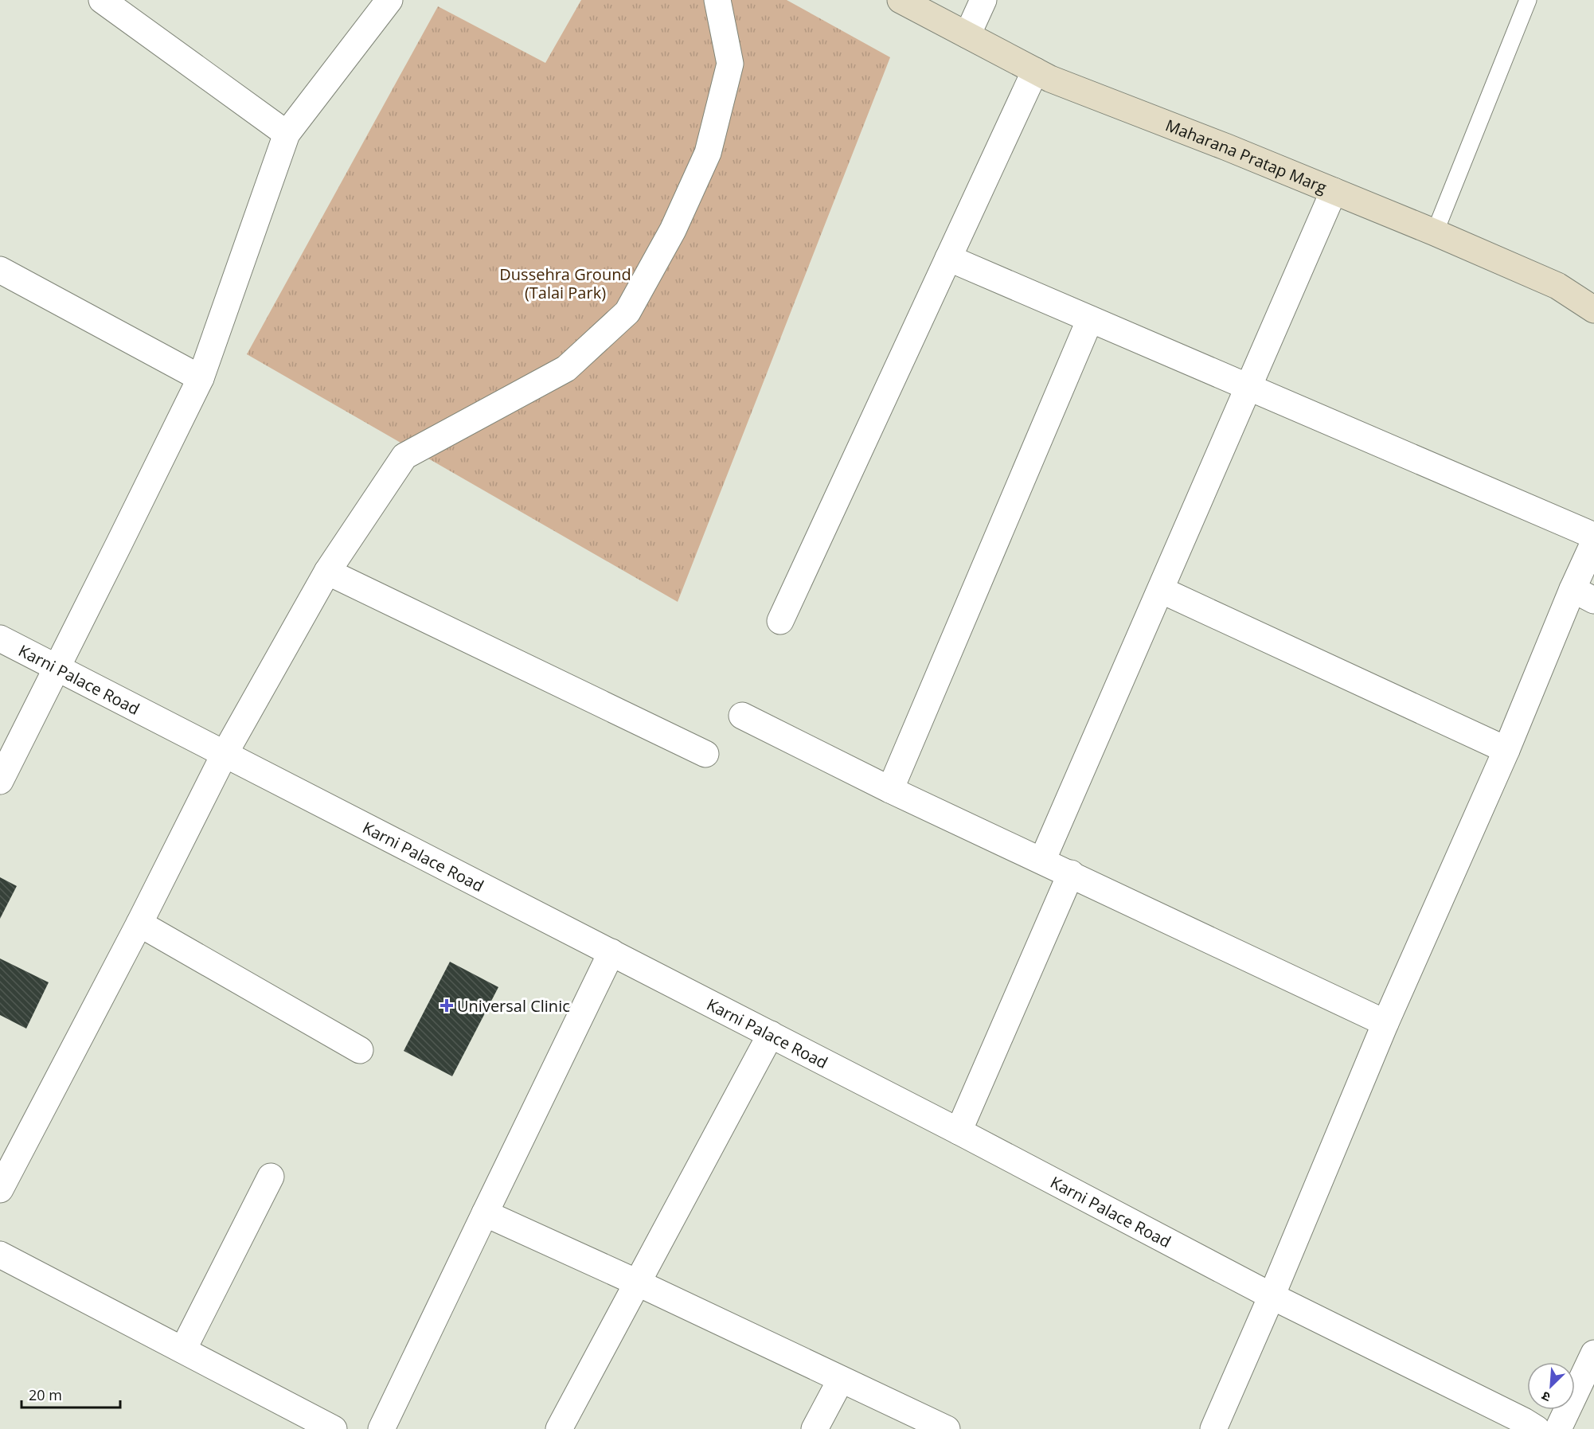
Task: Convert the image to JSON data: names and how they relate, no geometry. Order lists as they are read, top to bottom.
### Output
{
  "streets": {
    "street": ["Maharana Pratap Marg", "Karni Palace Road"]
  },
  "parks": ["Dussehra Ground (Talai Park)"],
  "places": {
    "health": ["Universal Clinic"]
  },
  "scale_bar": "20 m",
  "north": "bottom left"
}
